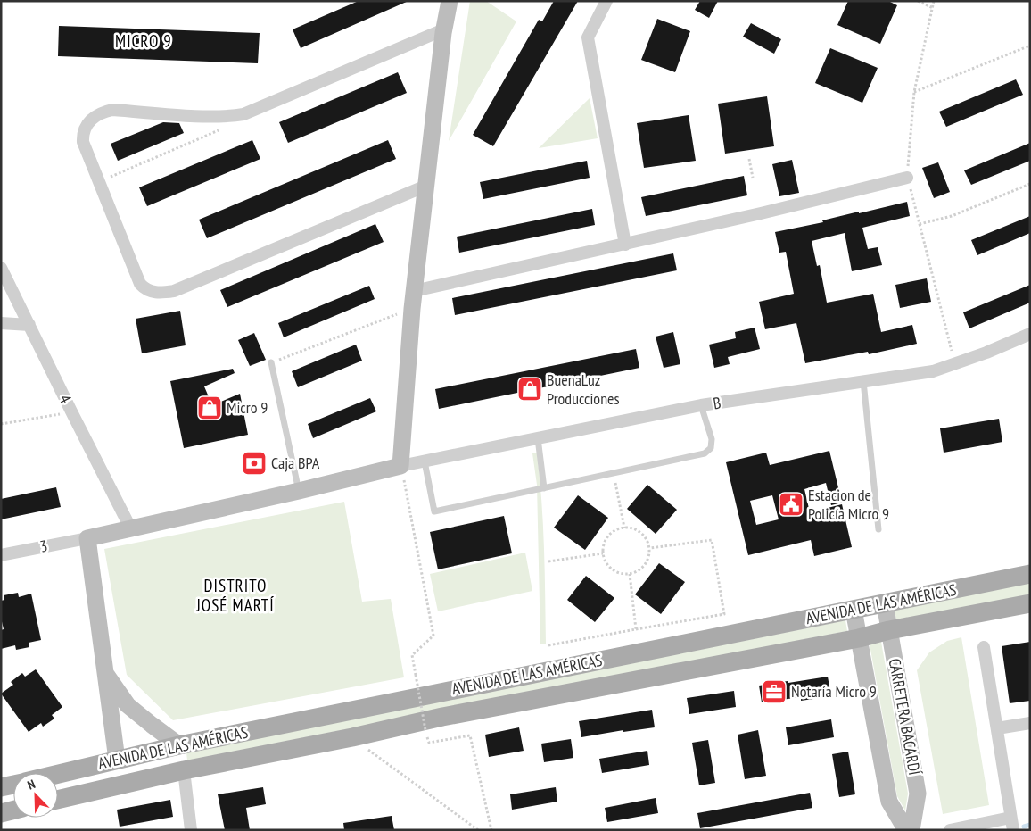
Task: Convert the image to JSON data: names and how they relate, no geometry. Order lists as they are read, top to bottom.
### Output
{
  "streets": {
    "main road": ["AVENIDA DE LAS AMÉRICAS"],
    "street": [
      "4",
      "B",
      "3",
      "CARRETERA BACARDÍ"
    ]
  },
  "crossings": [
    ["AVENIDA DE LAS AMÉRICAS", "CARRETERA BACARDÍ"]
  ],
  "districts": ["MICRO 9", "DISTRITO JOSÉ MARTÍ"],
  "places": {
    "shop": ["BuenaLuz Producciones", "Micro 9"],
    "bank": ["Caja BPA"],
    "public building": ["Estacion de Policía Micro 9"],
    "office": ["Notaría Micro 9"]
  },
  "north": "top left"
}
